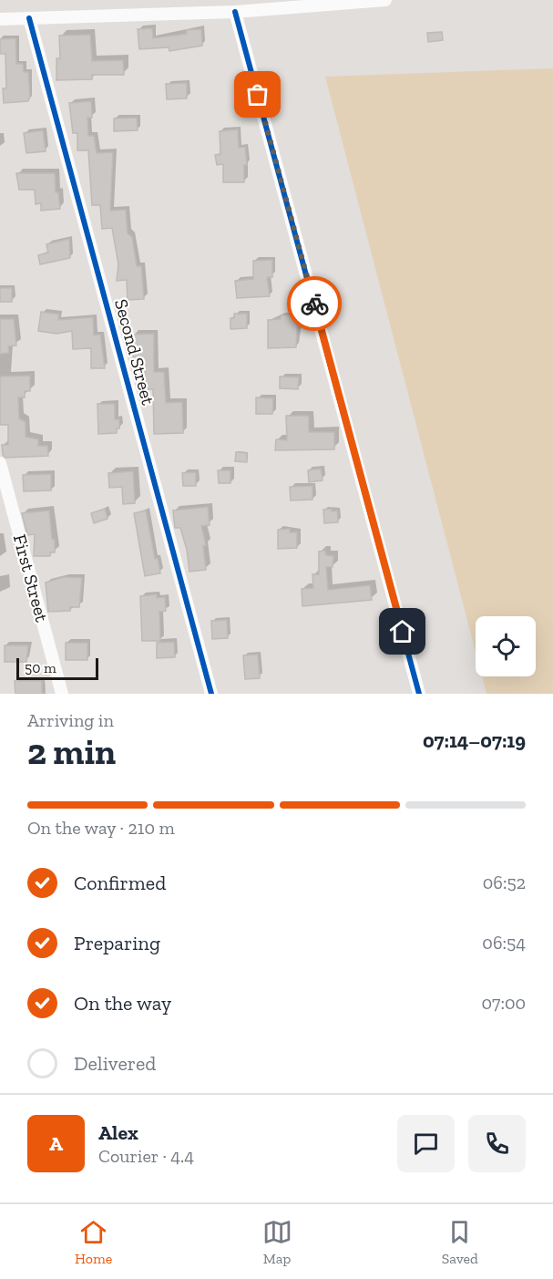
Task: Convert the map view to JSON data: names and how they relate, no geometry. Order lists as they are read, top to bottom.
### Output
{
  "streets": {
    "street": ["Second Street", "First Street"]
  },
  "scale_bar": "50 m",
  "page": {
    "scale": "50 m",
    "heading": ["2 min", "Arriving in", "07:14–07:19"],
    "panel": ["Alex", "Courier · 4.4"],
    "bar": "On the way · 210 m",
    "list": [
      ["Confirmed", "06:52"],
      ["Preparing", "06:54"],
      ["On the way", "07:00"],
      "Delivered"
    ],
    "round": "A",
    "tabs": ["Home", "Map", "Saved"]
  }
}
